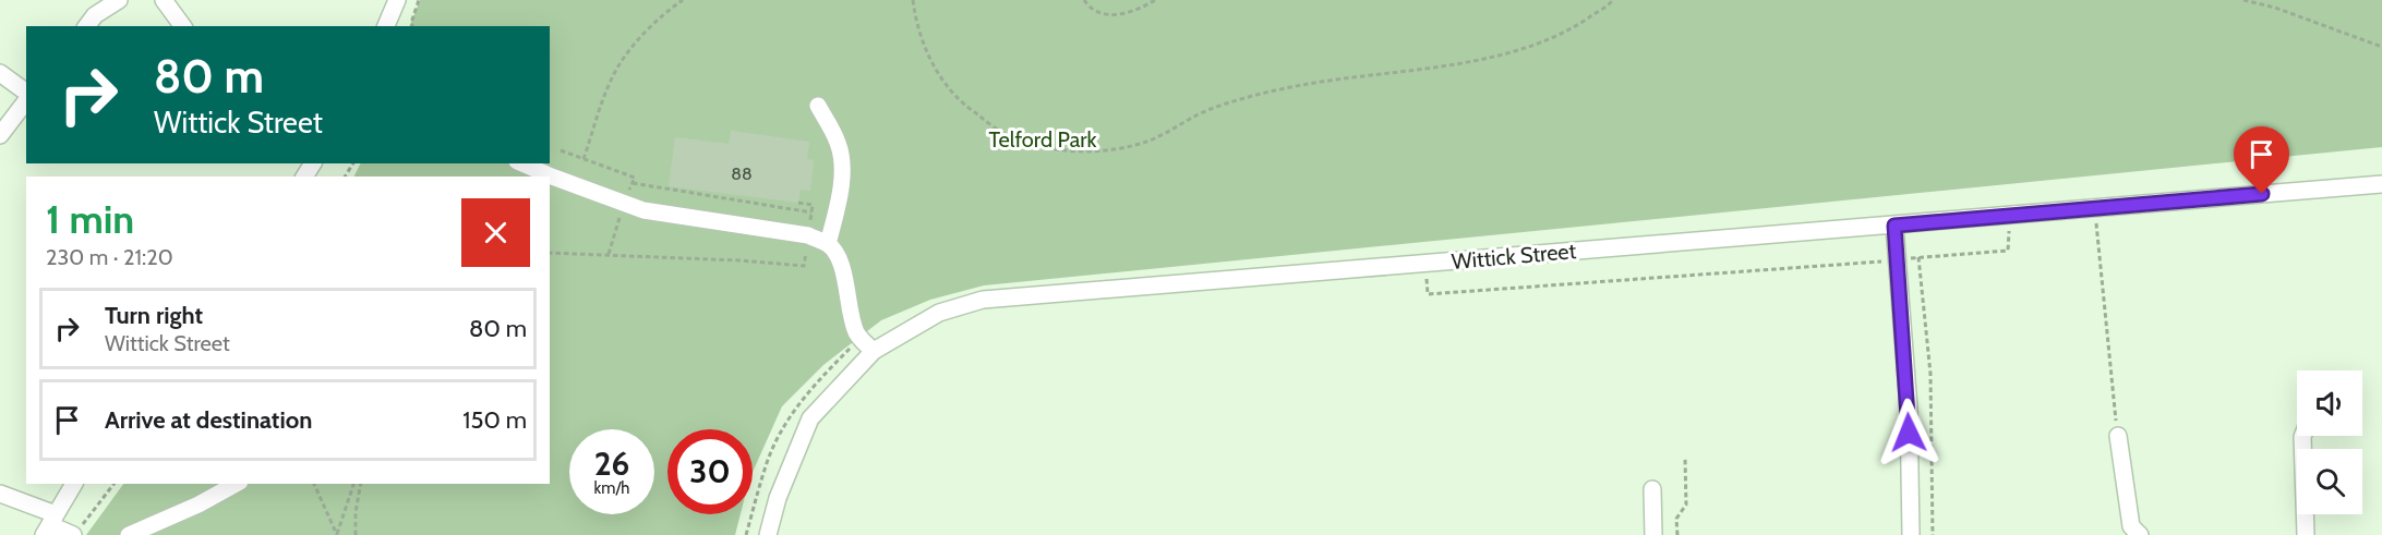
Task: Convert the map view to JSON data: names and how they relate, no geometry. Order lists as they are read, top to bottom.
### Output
{
  "streets": {
    "street": ["Wittick Street"]
  },
  "parks": ["Telford Park"],
  "house_numbers": ["88"],
  "page": {
    "turn": ["80 m", "Wittick Street"],
    "heading": ["1 min", "230 m · 21:20"],
    "list": [
      {
        "name": "Turn right",
        "note": "Wittick Street",
        "value": "80 m"
      },
      {
        "name": "Arrive at destination",
        "value": "150 m"
      }
    ],
    "speed": "26 km/h",
    "limit": "30"
  }
}
